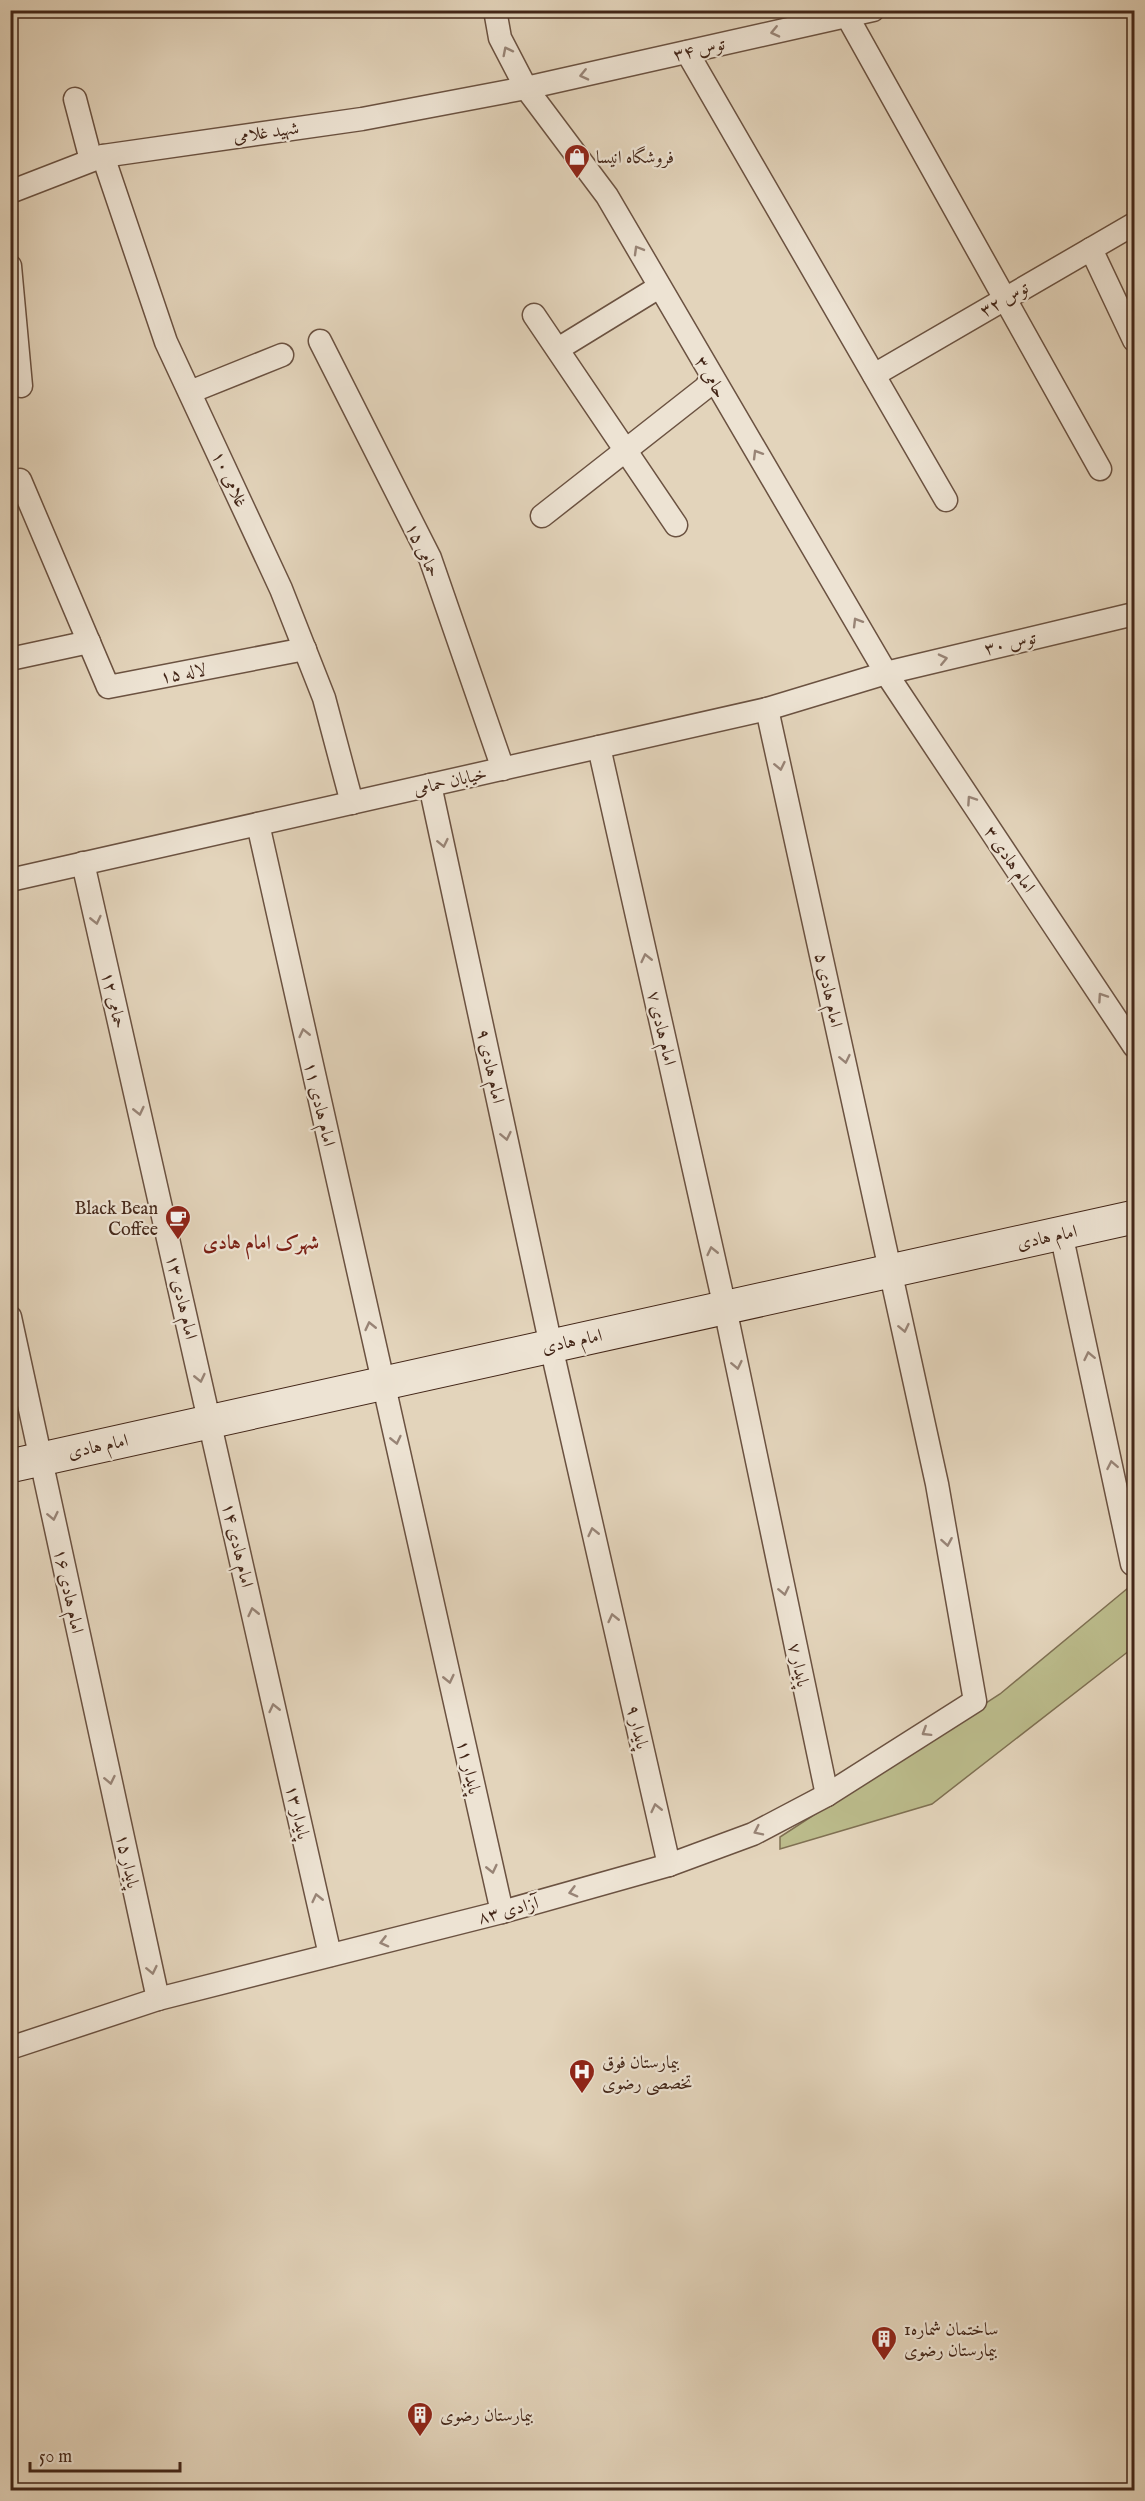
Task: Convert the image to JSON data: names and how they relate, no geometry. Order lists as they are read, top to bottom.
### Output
{
  "streets": {
    "main road": ["امام هادی"],
    "street": [
      "توس ۳۴",
      "شهید غلامی",
      "توس ۳۲",
      "حامی ۳",
      "غلامی ۱۰",
      "حمامی ۱۵",
      "توس ۳۰",
      "لاله ۱۵",
      "خیابان حمامی",
      "امام هادی ۳",
      "امام هادی ۵",
      "حمامی ۱۲",
      "امام هادی ۷",
      "امام هادی ۹",
      "امام هادی ۱۱",
      "امام هادی ۱۳",
      "امام هادی ۱۴",
      "امام هادی ۱۶",
      "پایدار ۷",
      "پایدار ۹",
      "پایدار ۱۱",
      "پایدار ۱۳",
      "پایدار ۱۵",
      "آزادی ۸۳"
    ]
  },
  "crossings": [
    ["توس ۳۴", "شهید غلامی"],
    ["توس ۳۴", "حامی ۳"],
    ["شهید غلامی", "حامی ۳"],
    ["شهید غلامی", "غلامی ۱۰"],
    ["حامی ۳", "توس ۳۰"],
    ["حامی ۳", "خیابان حمامی"],
    ["حامی ۳", "امام هادی ۳"],
    ["غلامی ۱۰", "لاله ۱۵"],
    ["غلامی ۱۰", "خیابان حمامی"],
    ["حمامی ۱۵", "خیابان حمامی"],
    ["توس ۳۰", "خیابان حمامی"],
    ["توس ۳۰", "امام هادی ۳"],
    ["خیابان حمامی", "امام هادی ۳"],
    ["خیابان حمامی", "امام هادی ۵"],
    ["خیابان حمامی", "حمامی ۱۲"],
    ["خیابان حمامی", "امام هادی ۷"],
    ["خیابان حمامی", "امام هادی ۹"],
    ["خیابان حمامی", "امام هادی ۱۱"],
    ["امام هادی ۵", "امام هادی"],
    ["امام هادی ۵", "آزادی ۸۳"],
    ["حمامی ۱۲", "امام هادی ۱۳"],
    ["امام هادی ۷", "امام هادی"],
    ["امام هادی ۷", "پایدار ۷"],
    ["امام هادی ۹", "امام هادی"],
    ["امام هادی ۹", "پایدار ۹"],
    ["امام هادی ۱۱", "امام هادی"],
    ["امام هادی ۱۱", "پایدار ۱۱"],
    ["امام هادی", "امام هادی ۱۳"],
    ["امام هادی", "امام هادی ۱۴"],
    ["امام هادی", "امام هادی ۱۶"],
    ["امام هادی ۱۳", "امام هادی ۱۴"],
    ["امام هادی ۱۴", "پایدار ۱۳"],
    ["امام هادی ۱۶", "پایدار ۱۵"],
    ["پایدار ۷", "آزادی ۸۳"],
    ["پایدار ۹", "آزادی ۸۳"],
    ["پایدار ۱۱", "آزادی ۸۳"],
    ["پایدار ۱۳", "آزادی ۸۳"],
    ["پایدار ۱۵", "آزادی ۸۳"]
  ],
  "one_way": [
    "توس ۳۴",
    "توس ۳۰",
    "امام هادی ۳",
    "حمامی ۱۲",
    "امام هادی ۱۳",
    "امام هادی ۱۴",
    "امام هادی ۱۶",
    "پایدار ۷",
    "پایدار ۹",
    "پایدار ۱۱",
    "پایدار ۱۳",
    "پایدار ۱۵",
    "آزادی ۸۳"
  ],
  "districts": ["شهرک امام هادی"],
  "places": {
    "shop": ["فروشگاه انیسا"],
    "cafe": ["Black Bean Coffee"],
    "hospital": ["بیمارستان فوق تخصصی رضوی"],
    "building": ["ساختمان شماره1 بیمارستان رضوی", "بیمارستان رضوی"]
  },
  "scale_bar": "50 m"
}
